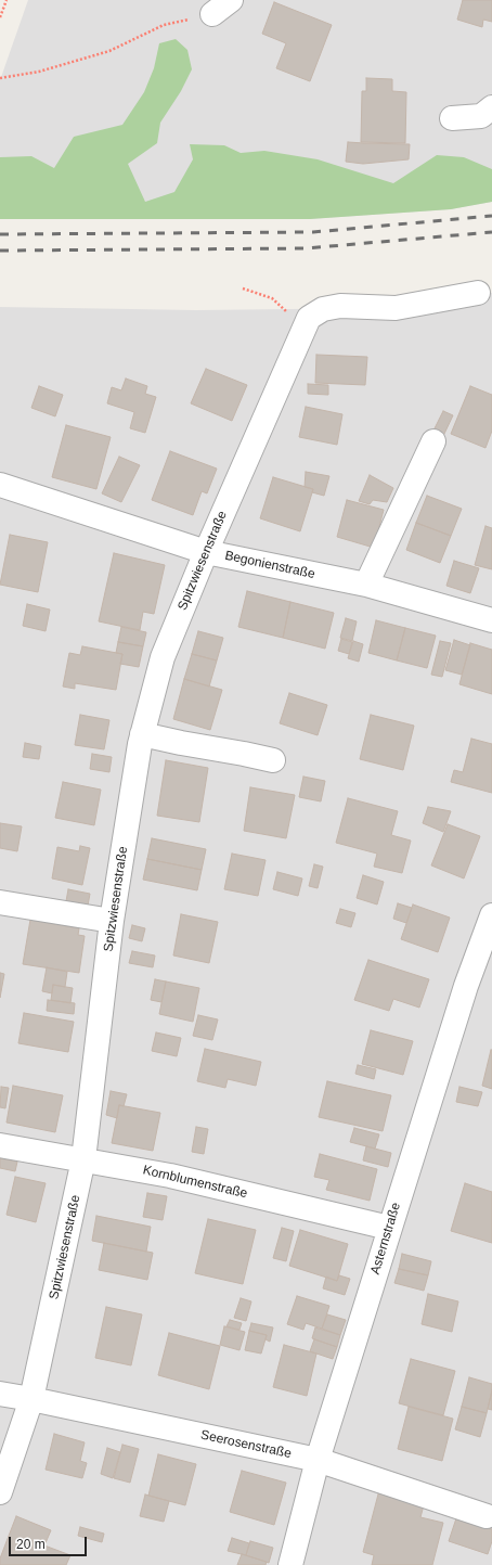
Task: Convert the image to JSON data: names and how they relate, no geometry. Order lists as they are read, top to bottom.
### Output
{
  "streets": {
    "street": [
      "Spitzwiesenstraße",
      "Begonienstraße",
      "Kornblumenstraße",
      "Asternstraße",
      "Seerosenstraße"
    ]
  },
  "crossings": [
    ["Spitzwiesenstraße", "Begonienstraße"],
    ["Spitzwiesenstraße", "Kornblumenstraße"],
    ["Spitzwiesenstraße", "Seerosenstraße"],
    ["Kornblumenstraße", "Asternstraße"],
    ["Asternstraße", "Seerosenstraße"]
  ],
  "scale_bar": "20 m"
}
